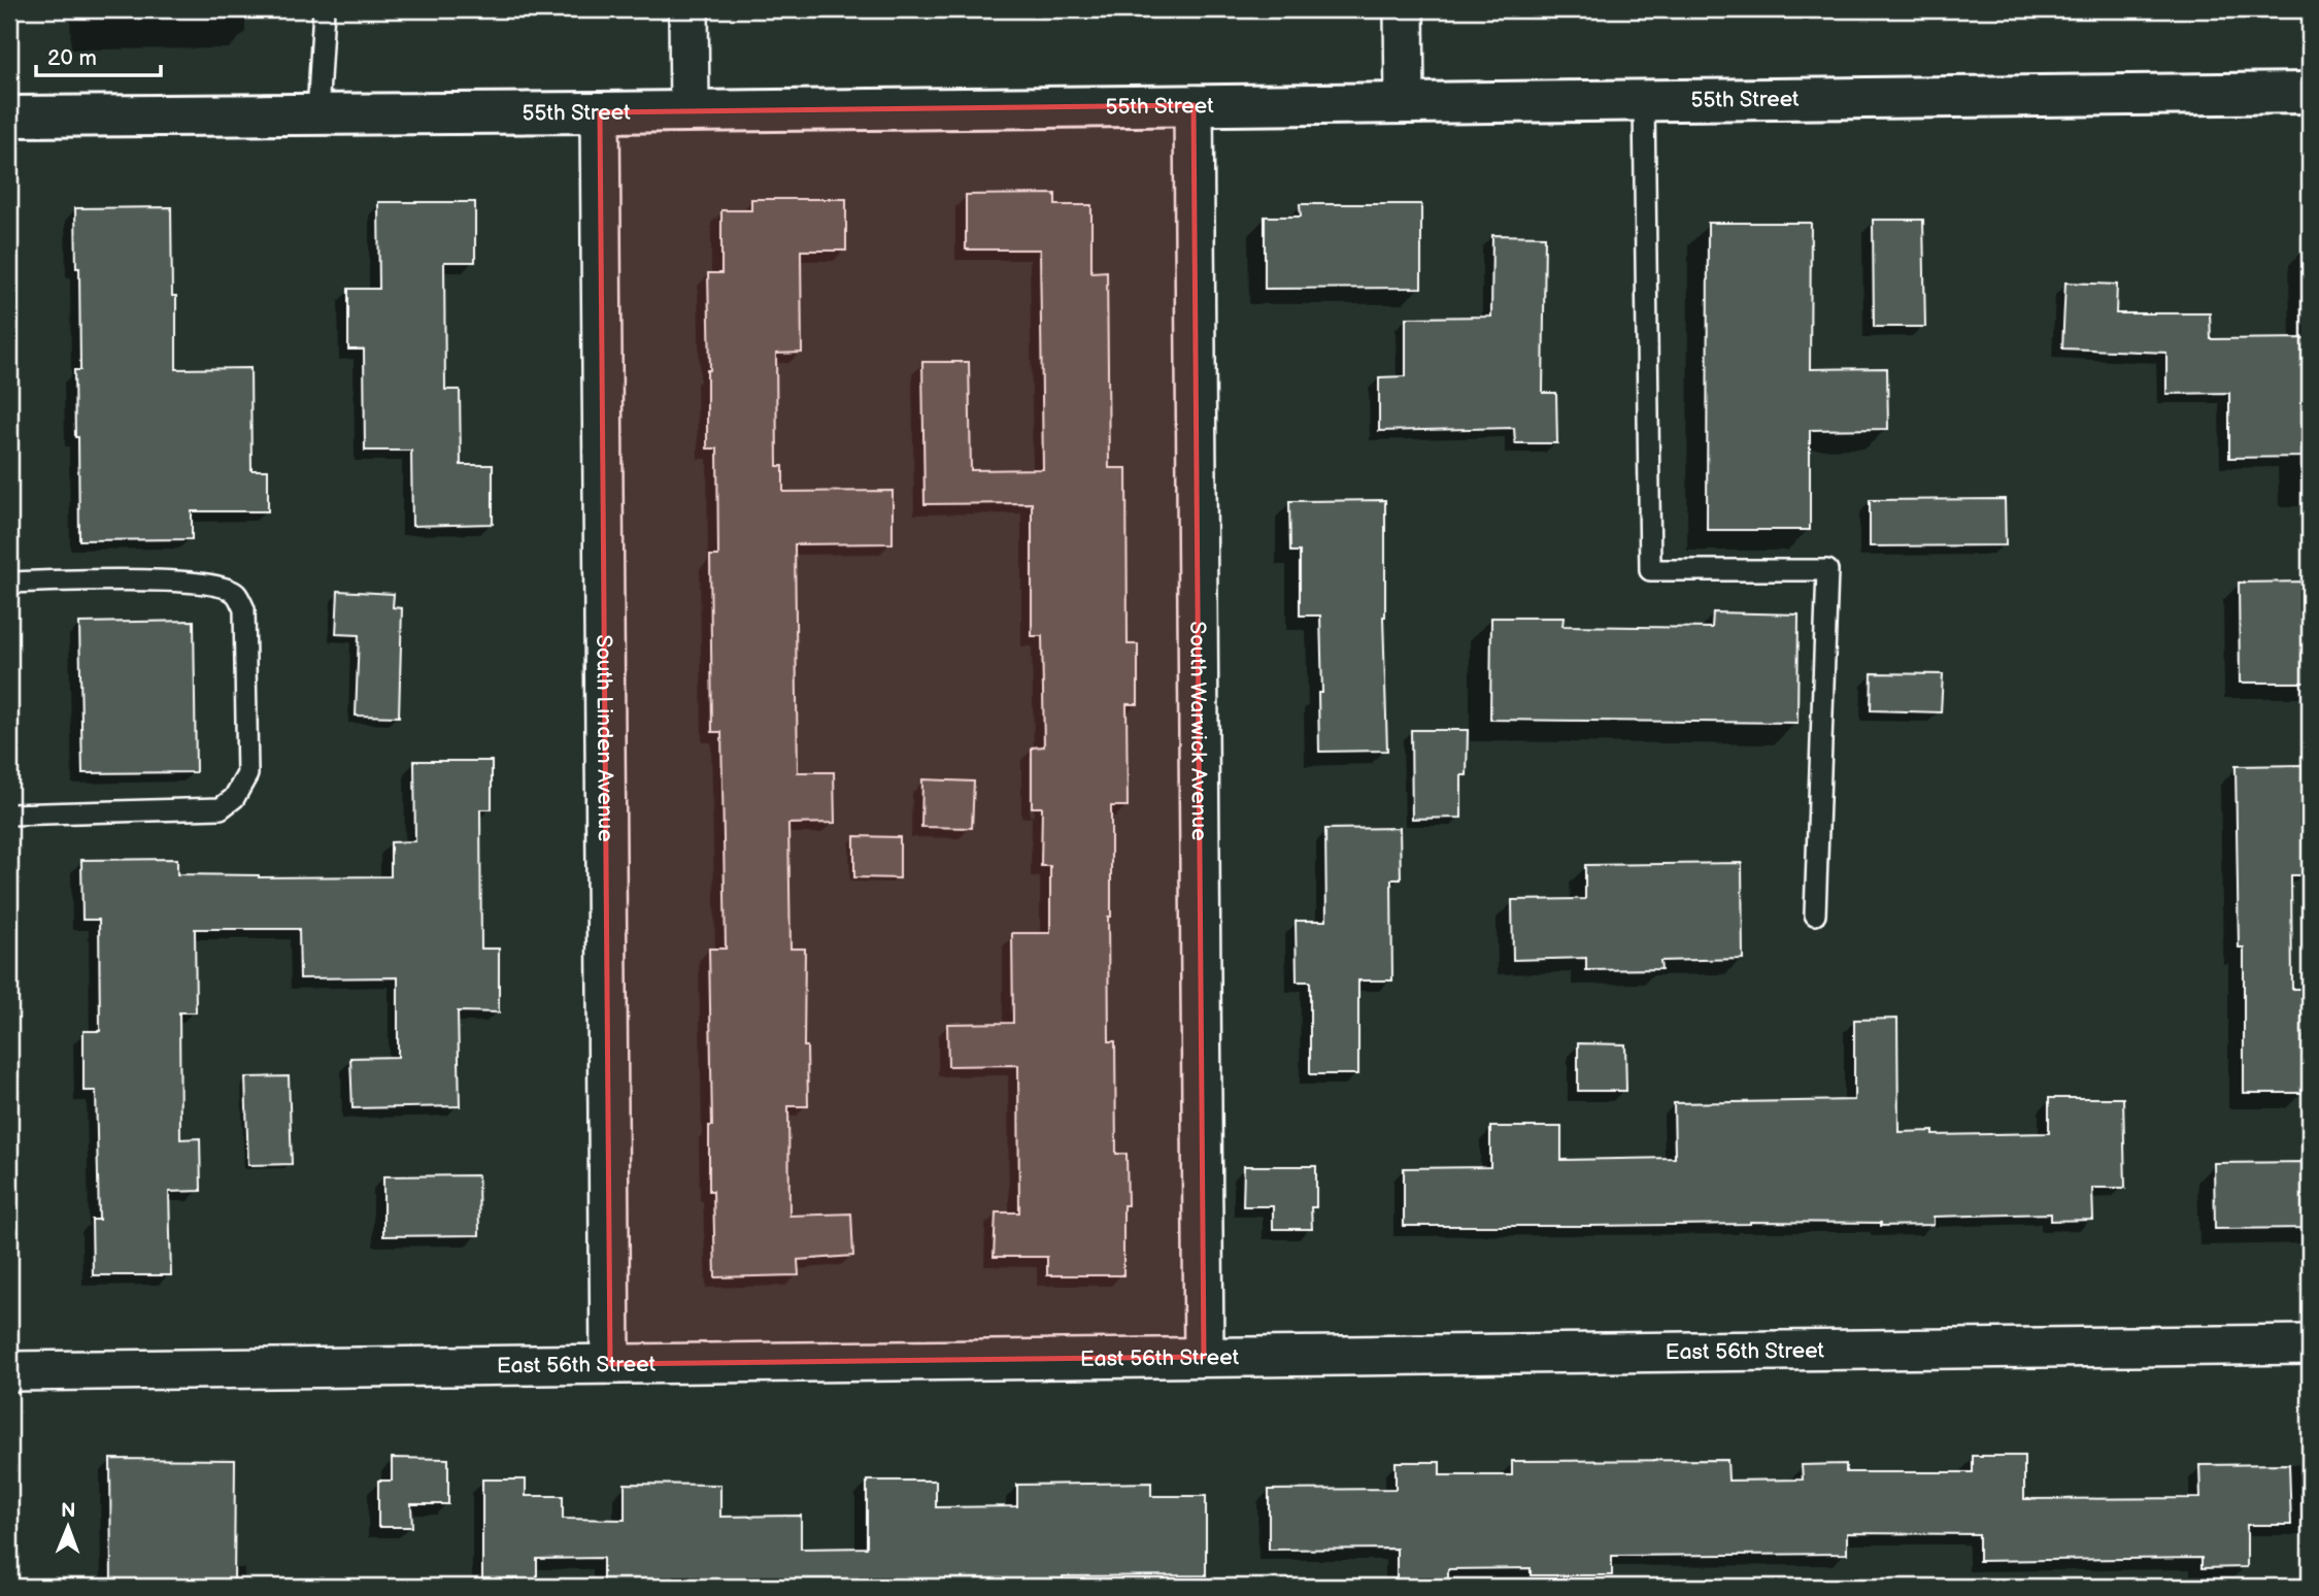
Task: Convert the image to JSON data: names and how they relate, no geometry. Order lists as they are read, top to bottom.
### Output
{
  "streets": {
    "main road": ["55th Street"],
    "street": ["South Warwick Avenue", "South Linden Avenue", "East 56th Street"]
  },
  "crossings": [
    ["55th Street", "South Warwick Avenue"],
    ["55th Street", "South Linden Avenue"],
    ["South Warwick Avenue", "East 56th Street"],
    ["South Linden Avenue", "East 56th Street"]
  ],
  "scale_bar": "20 m",
  "north": "top"
}
